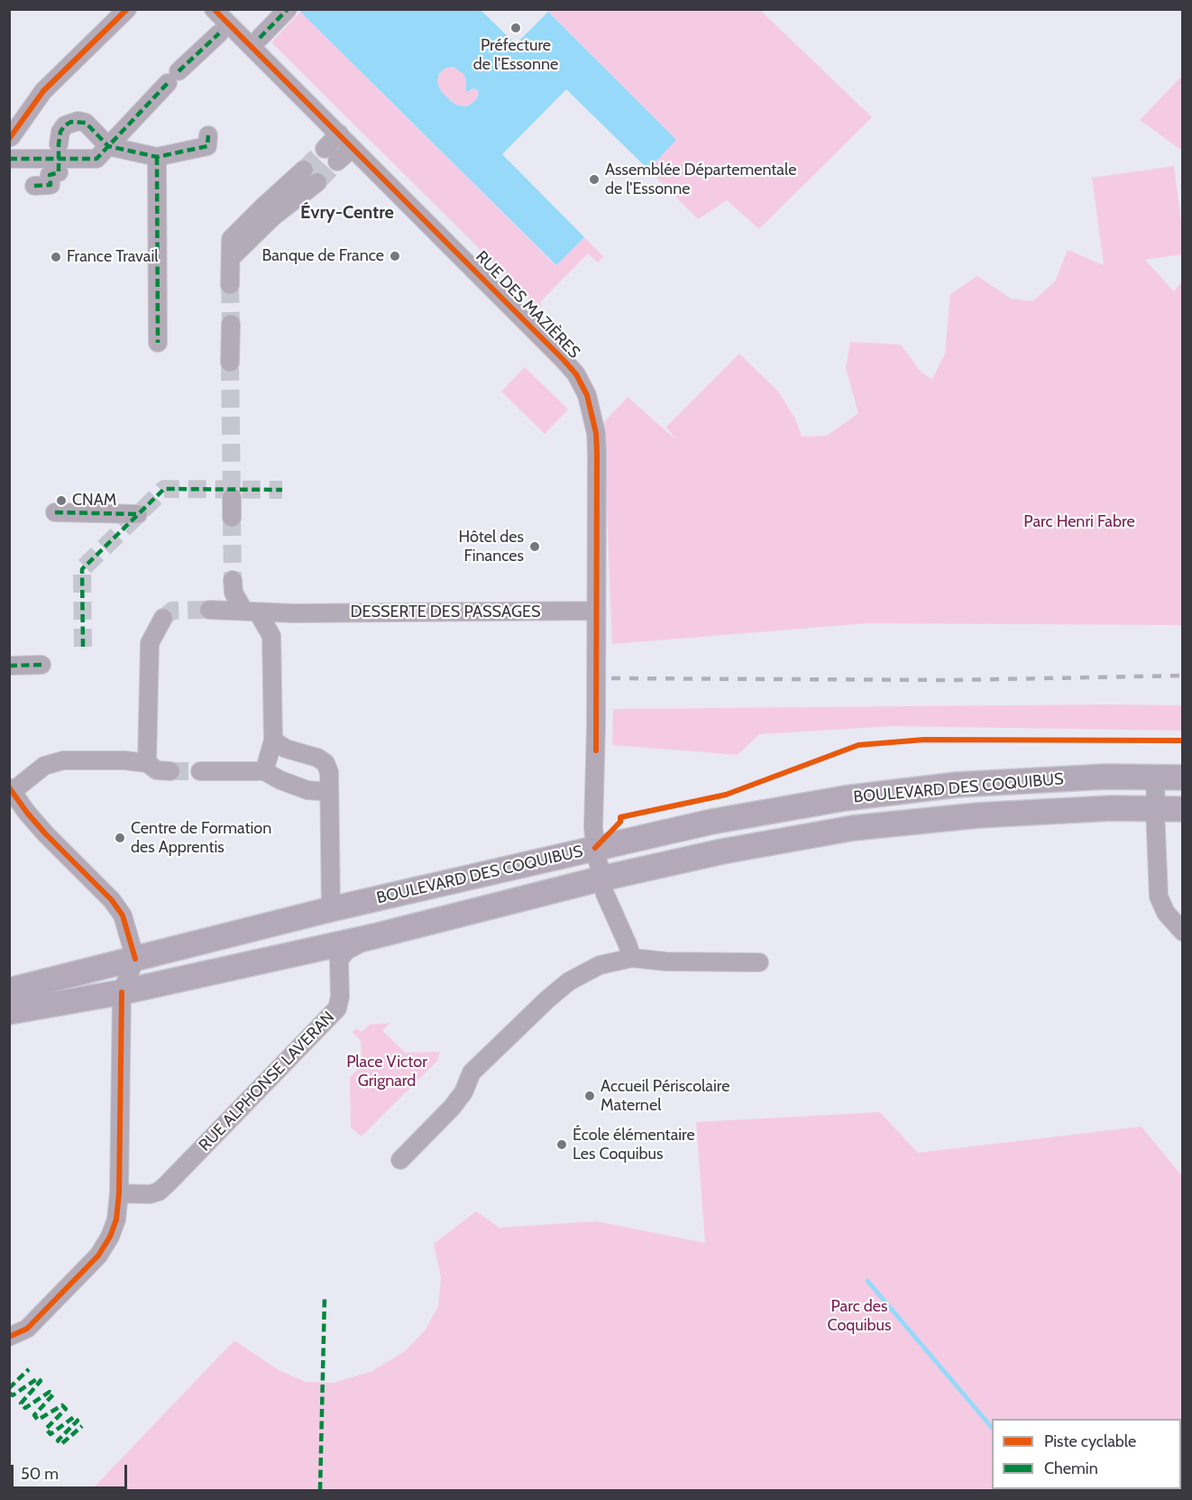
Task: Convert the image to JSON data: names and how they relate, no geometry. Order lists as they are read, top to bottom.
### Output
{
  "streets": {
    "main road": ["BOULEVARD DES COQUIBUS"],
    "street": ["RUE DES MAZIÈRES", "DESSERTE DES PASSAGES", "RUE ALPHONSE LAVERAN"]
  },
  "crossings": [
    ["RUE DES MAZIÈRES", "DESSERTE DES PASSAGES"],
    ["RUE DES MAZIÈRES", "BOULEVARD DES COQUIBUS"],
    ["BOULEVARD DES COQUIBUS", "RUE ALPHONSE LAVERAN"]
  ],
  "districts": ["Évry-Centre"],
  "parks": ["Parc Henri Fabre", "Place Victor Grignard", "Parc des Coquibus"],
  "places": [
    "Préfecture de l'Essonne",
    "Assemblée Départementale de l'Essonne",
    "Banque de France",
    "France Travail",
    "CNAM",
    "Hôtel des Finances",
    "Centre de Formation des Apprentis",
    "Accueil Périscolaire Maternel",
    "École élémentaire Les Coquibus"
  ],
  "legend": ["Piste cyclable", "Chemin"],
  "scale_bar": "50 m"
}
